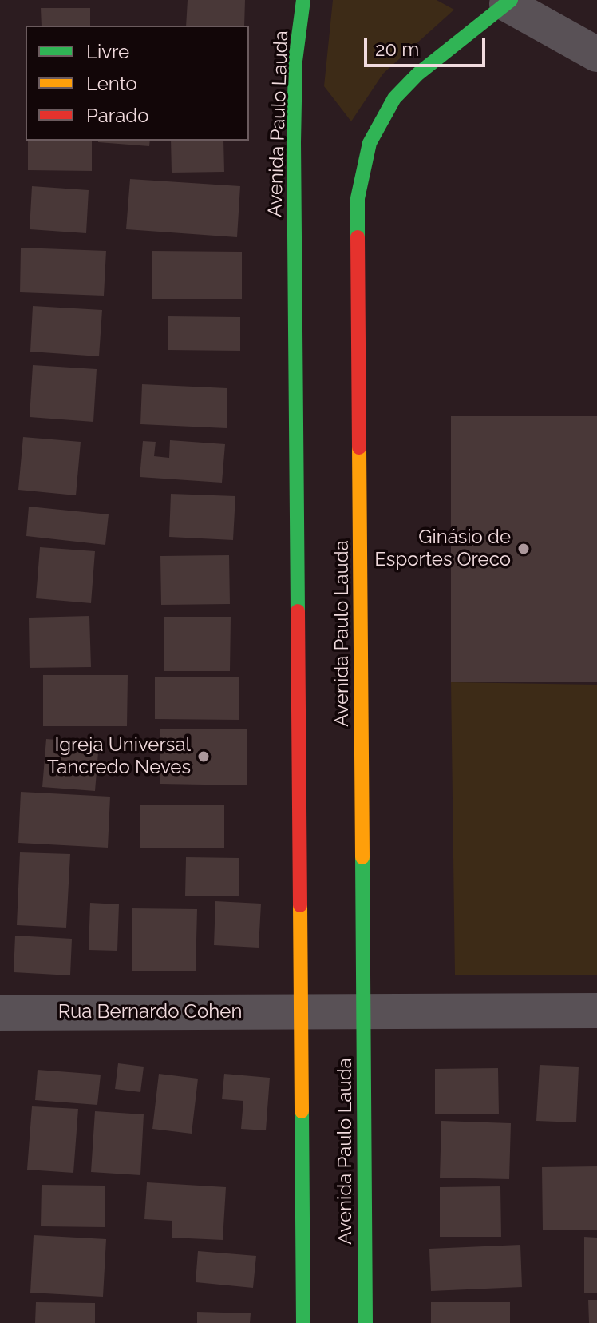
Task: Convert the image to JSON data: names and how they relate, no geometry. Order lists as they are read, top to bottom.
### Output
{
  "streets": {
    "main road": ["Avenida Paulo Lauda"],
    "street": ["Rua Bernardo Cohen"]
  },
  "crossings": [
    ["Avenida Paulo Lauda", "Rua Bernardo Cohen"]
  ],
  "places": ["Ginásio de Esportes Oreco", "Igreja Universal Tancredo Neves"],
  "legend": ["Livre", "Lento", "Parado"],
  "scale_bar": "20 m"
}
